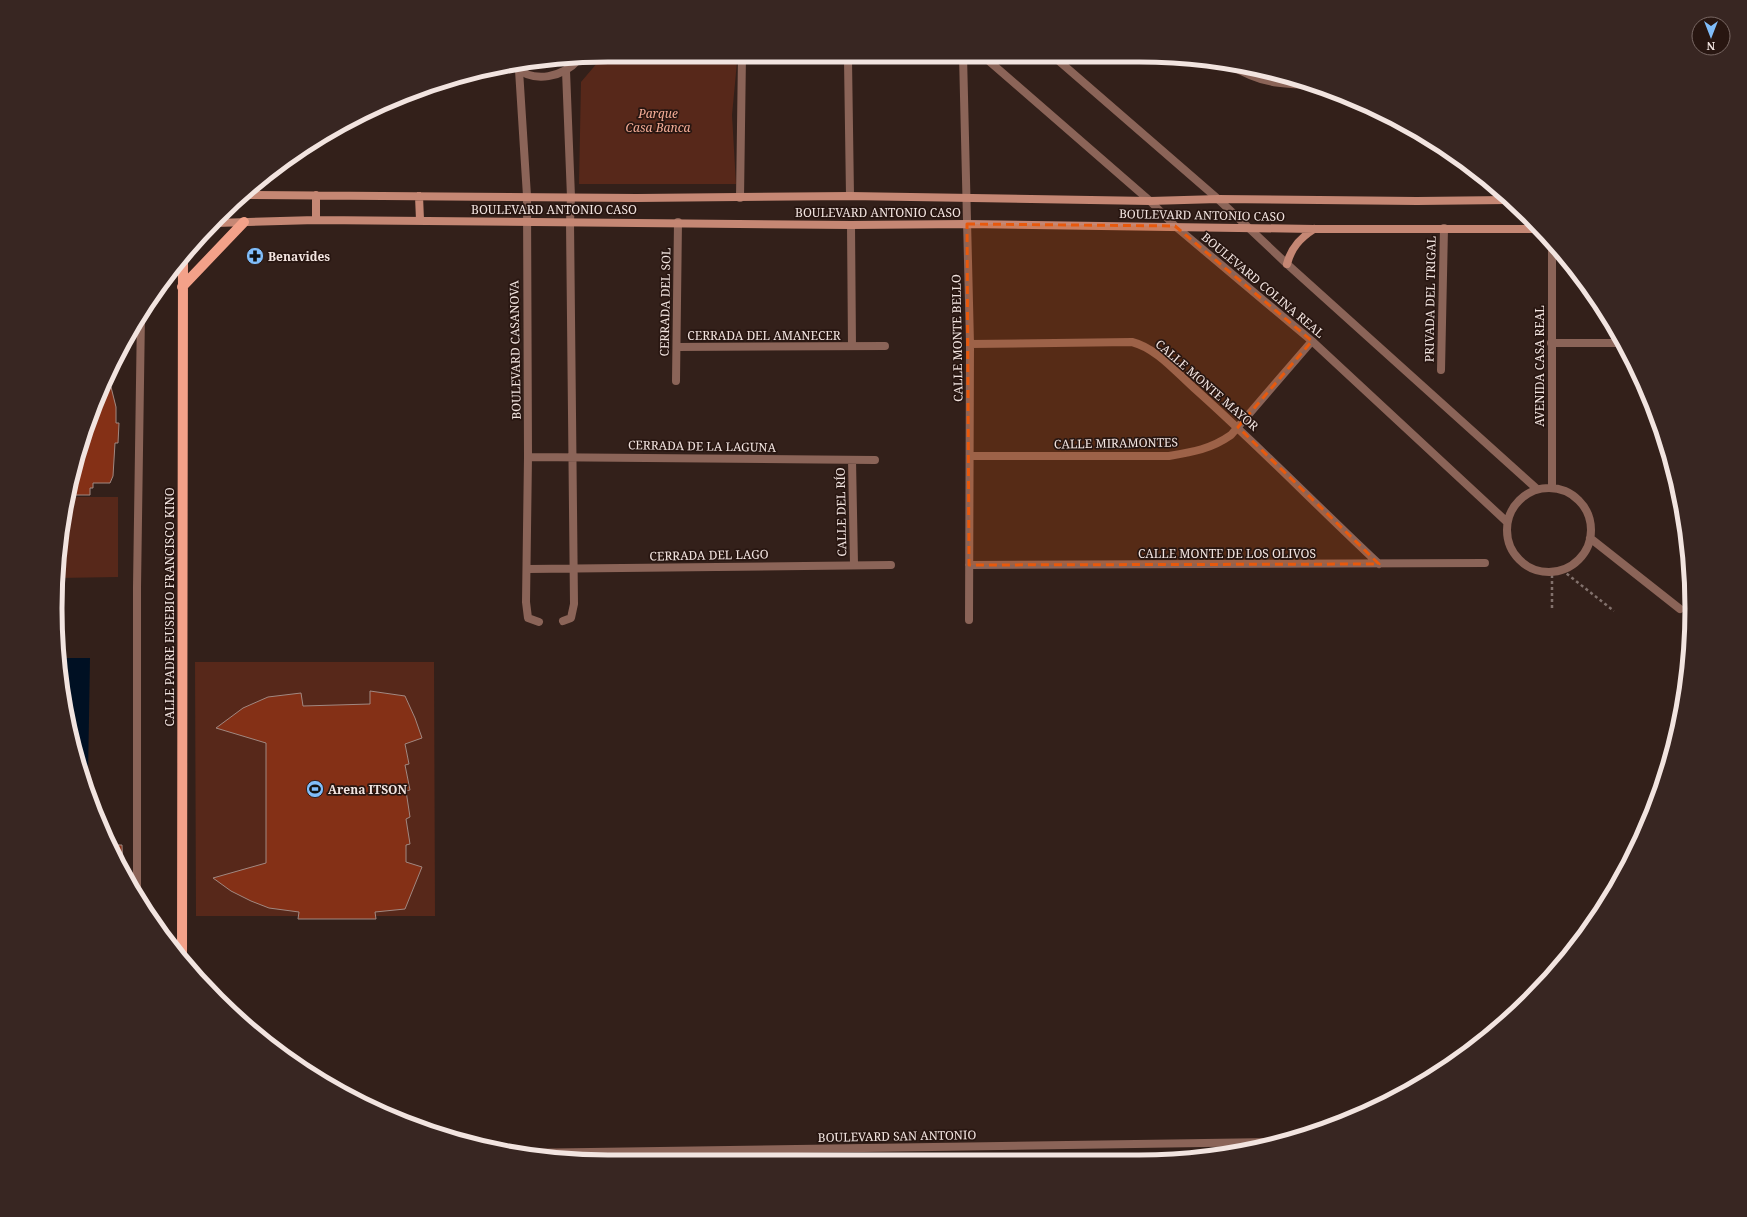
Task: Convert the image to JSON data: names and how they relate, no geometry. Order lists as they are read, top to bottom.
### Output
{
  "streets": {
    "main road": ["BOULEVARD ANTONIO CASO", "CALLE PADRE EUSEBIO FRANCISCO KINO"],
    "street": [
      "BOULEVARD COLINA REAL",
      "PRIVADA DEL TRIGAL",
      "CERRADA DEL SOL",
      "CERRADA DEL AMANECER",
      "CALLE MONTE BELLO",
      "BOULEVARD CASANOVA",
      "AVENIDA CASA REAL",
      "CALLE MONTE MAYOR",
      "CALLE MIRAMONTES",
      "CERRADA DE LA LAGUNA",
      "CALLE DEL RÍO",
      "CALLE MONTE DE LOS OLIVOS",
      "CERRADA DEL LAGO",
      "BOULEVARD SAN ANTONIO"
    ]
  },
  "crossings": [
    ["BOULEVARD ANTONIO CASO", "BOULEVARD COLINA REAL"],
    ["BOULEVARD ANTONIO CASO", "PRIVADA DEL TRIGAL"],
    ["BOULEVARD ANTONIO CASO", "CERRADA DEL SOL"],
    ["BOULEVARD ANTONIO CASO", "CERRADA DEL AMANECER"],
    ["BOULEVARD ANTONIO CASO", "CALLE MONTE BELLO"],
    ["BOULEVARD ANTONIO CASO", "BOULEVARD CASANOVA"],
    ["BOULEVARD COLINA REAL", "AVENIDA CASA REAL"],
    ["BOULEVARD COLINA REAL", "CALLE MIRAMONTES"],
    ["CERRADA DEL SOL", "CERRADA DEL AMANECER"],
    ["CALLE MONTE BELLO", "CALLE MONTE MAYOR"],
    ["CALLE MONTE BELLO", "CALLE MIRAMONTES"],
    ["CALLE MONTE BELLO", "CALLE MONTE DE LOS OLIVOS"],
    ["BOULEVARD CASANOVA", "CERRADA DE LA LAGUNA"],
    ["BOULEVARD CASANOVA", "CERRADA DEL LAGO"],
    ["CALLE MONTE MAYOR", "CALLE MIRAMONTES"],
    ["CALLE MONTE MAYOR", "CALLE MONTE DE LOS OLIVOS"],
    ["CERRADA DE LA LAGUNA", "CALLE DEL RÍO"],
    ["CALLE DEL RÍO", "CERRADA DEL LAGO"]
  ],
  "parks": ["Parque Casa Banca"],
  "places": {
    "pharmacy": ["Benavides"],
    "sports": ["Arena ITSON"]
  },
  "north": "bottom"
}
